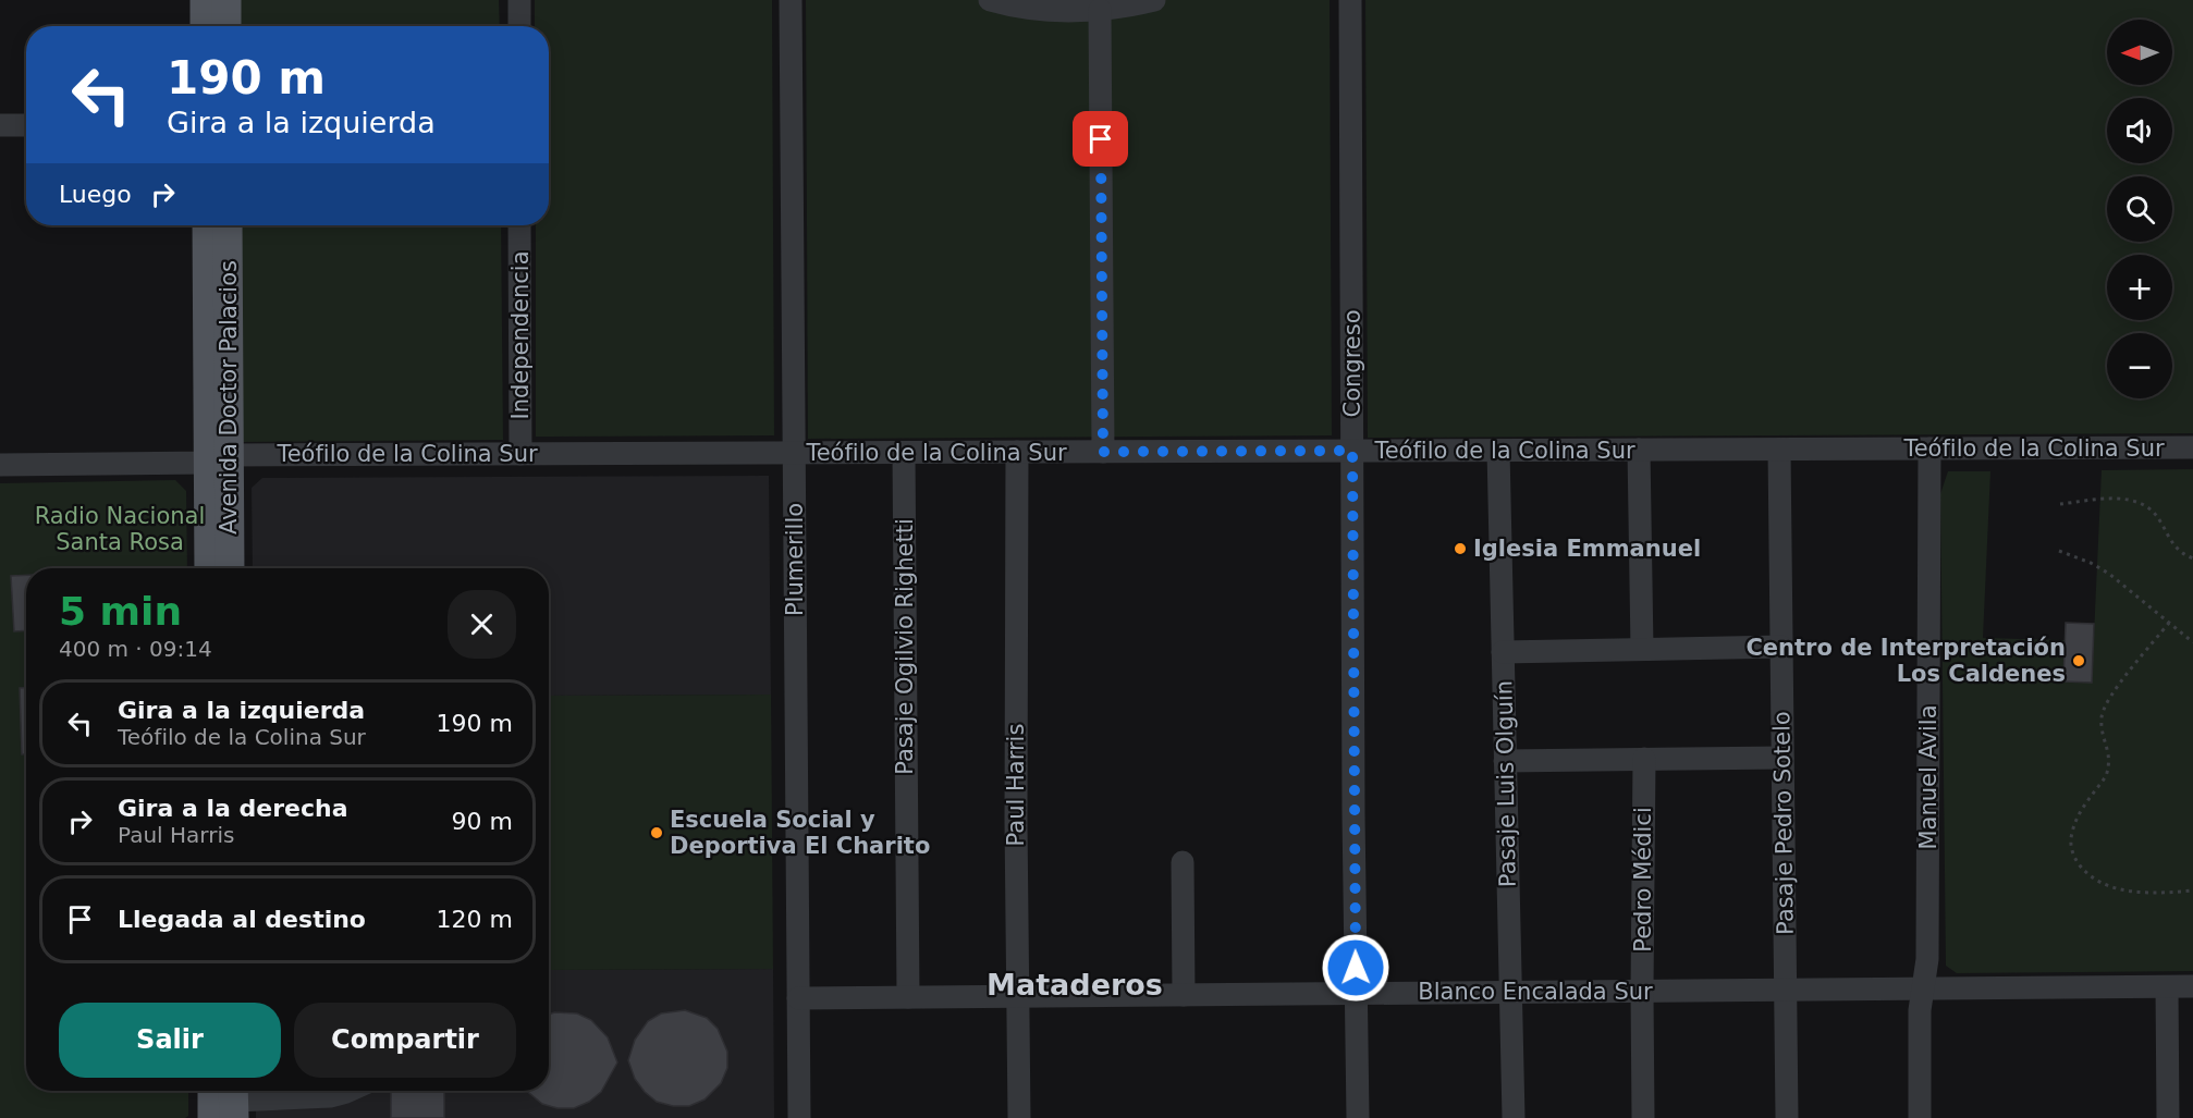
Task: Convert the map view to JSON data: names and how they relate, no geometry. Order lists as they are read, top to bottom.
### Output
{
  "streets": {
    "main road": ["Avenida Doctor Palacios"],
    "street": [
      "Independencia",
      "Congreso",
      "Teófilo de la Colina Sur",
      "Plumerillo",
      "Pasaje Ogilvio Righetti",
      "Manuel Avila",
      "Pasaje Luis Olguín",
      "Paul Harris",
      "Pasaje Pedro Sotelo",
      "Pedro Médici",
      "Blanco Encalada Sur"
    ]
  },
  "crossings": [
    ["Independencia", "Teófilo de la Colina Sur"],
    ["Congreso", "Teófilo de la Colina Sur"],
    ["Congreso", "Blanco Encalada Sur"],
    ["Avenida Doctor Palacios", "Teófilo de la Colina Sur"],
    ["Teófilo de la Colina Sur", "Plumerillo"],
    ["Teófilo de la Colina Sur", "Pasaje Ogilvio Righetti"],
    ["Teófilo de la Colina Sur", "Manuel Avila"],
    ["Teófilo de la Colina Sur", "Pasaje Luis Olguín"],
    ["Teófilo de la Colina Sur", "Paul Harris"],
    ["Teófilo de la Colina Sur", "Pasaje Pedro Sotelo"],
    ["Plumerillo", "Blanco Encalada Sur"],
    ["Pasaje Ogilvio Righetti", "Blanco Encalada Sur"],
    ["Manuel Avila", "Blanco Encalada Sur"],
    ["Pasaje Luis Olguín", "Blanco Encalada Sur"],
    ["Paul Harris", "Blanco Encalada Sur"],
    ["Pasaje Pedro Sotelo", "Blanco Encalada Sur"],
    ["Pedro Médici", "Blanco Encalada Sur"]
  ],
  "districts": ["Mataderos"],
  "parks": ["Radio Nacional Santa Rosa"],
  "places": ["Iglesia Emmanuel", "Centro de Interpretación Los Caldenes", "Escuela Social y Deportiva El Charito"],
  "north": "left",
  "page": {
    "map_buttons": ["+", "−"],
    "turn": ["190 m", "Gira a la izquierda"],
    "then": "Luego",
    "heading": ["5 min", "400 m · 09:14"],
    "list": [
      {
        "name": "Gira a la izquierda",
        "note": "Teófilo de la Colina Sur",
        "value": "190 m"
      },
      {
        "name": "Gira a la derecha",
        "note": "Paul Harris",
        "value": "90 m"
      },
      {
        "name": "Llegada al destino",
        "value": "120 m"
      }
    ],
    "buttons": ["Salir", "Compartir"]
  }
}
